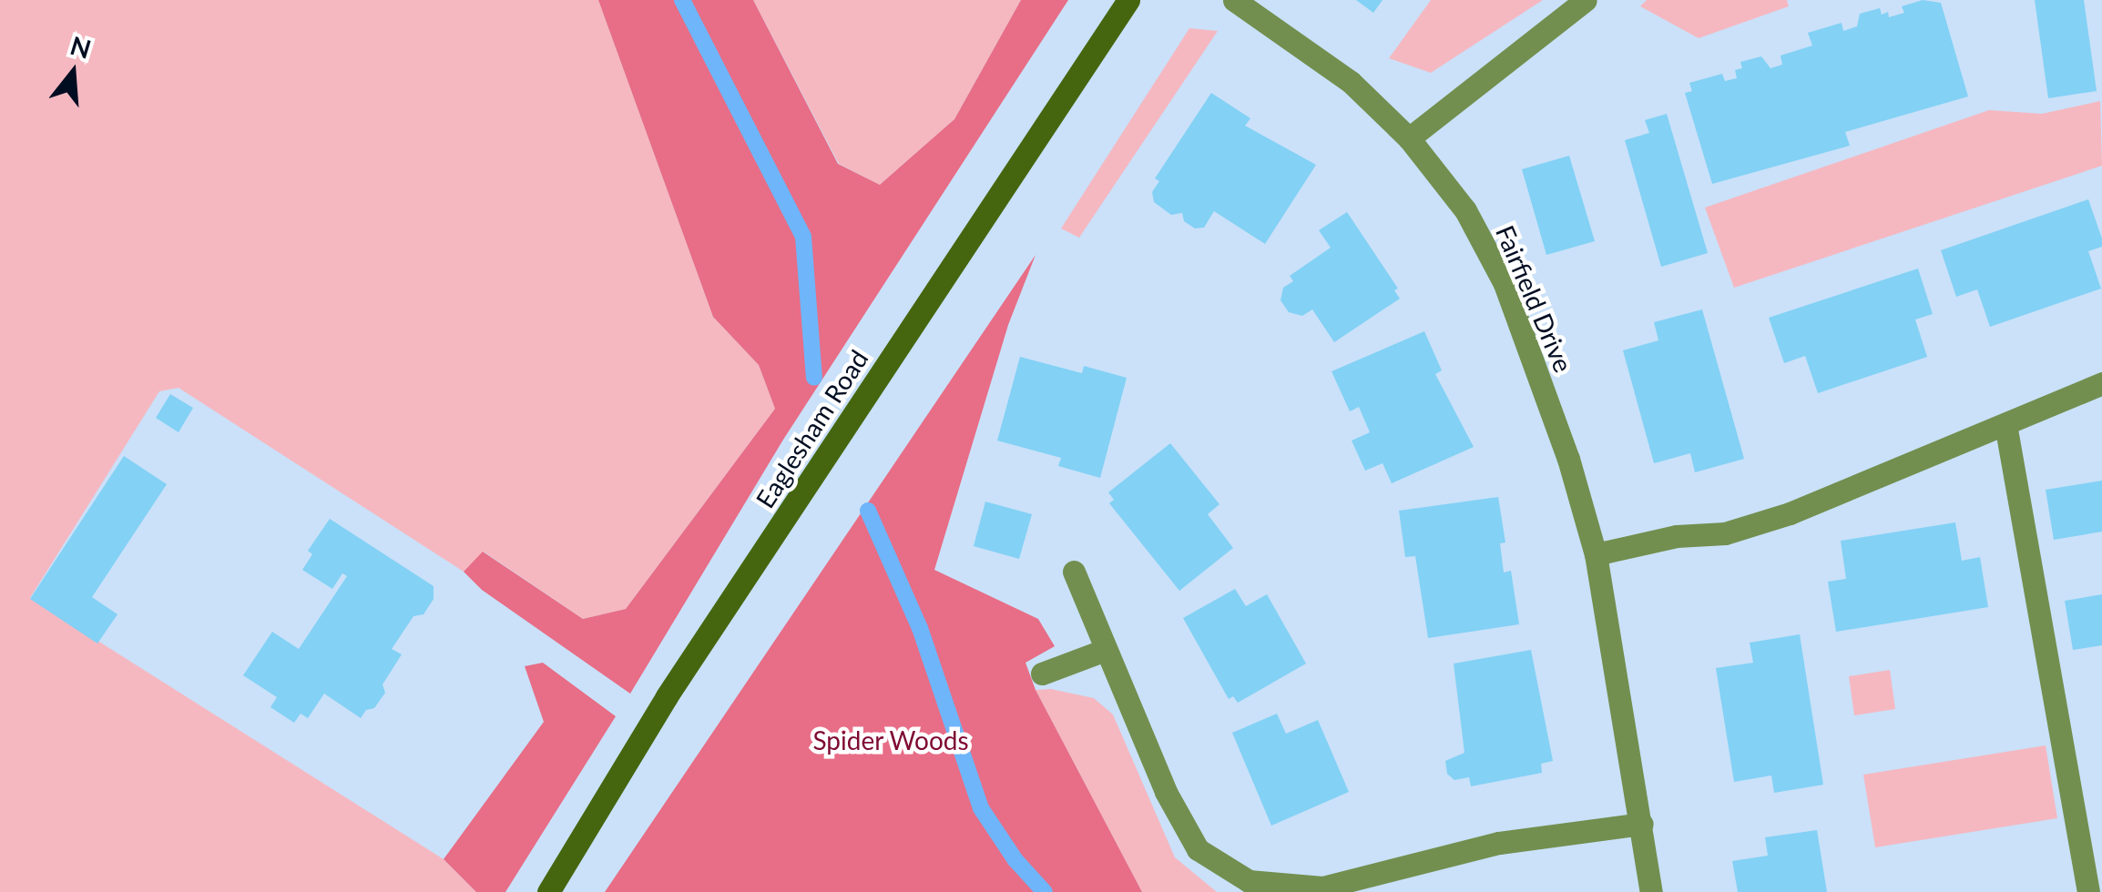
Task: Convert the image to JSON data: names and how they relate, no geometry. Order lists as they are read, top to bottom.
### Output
{
  "streets": {
    "main road": ["Eaglesham Road"],
    "street": ["Fairfield Drive"]
  },
  "parks": ["Spider Woods"],
  "north": "top"
}
